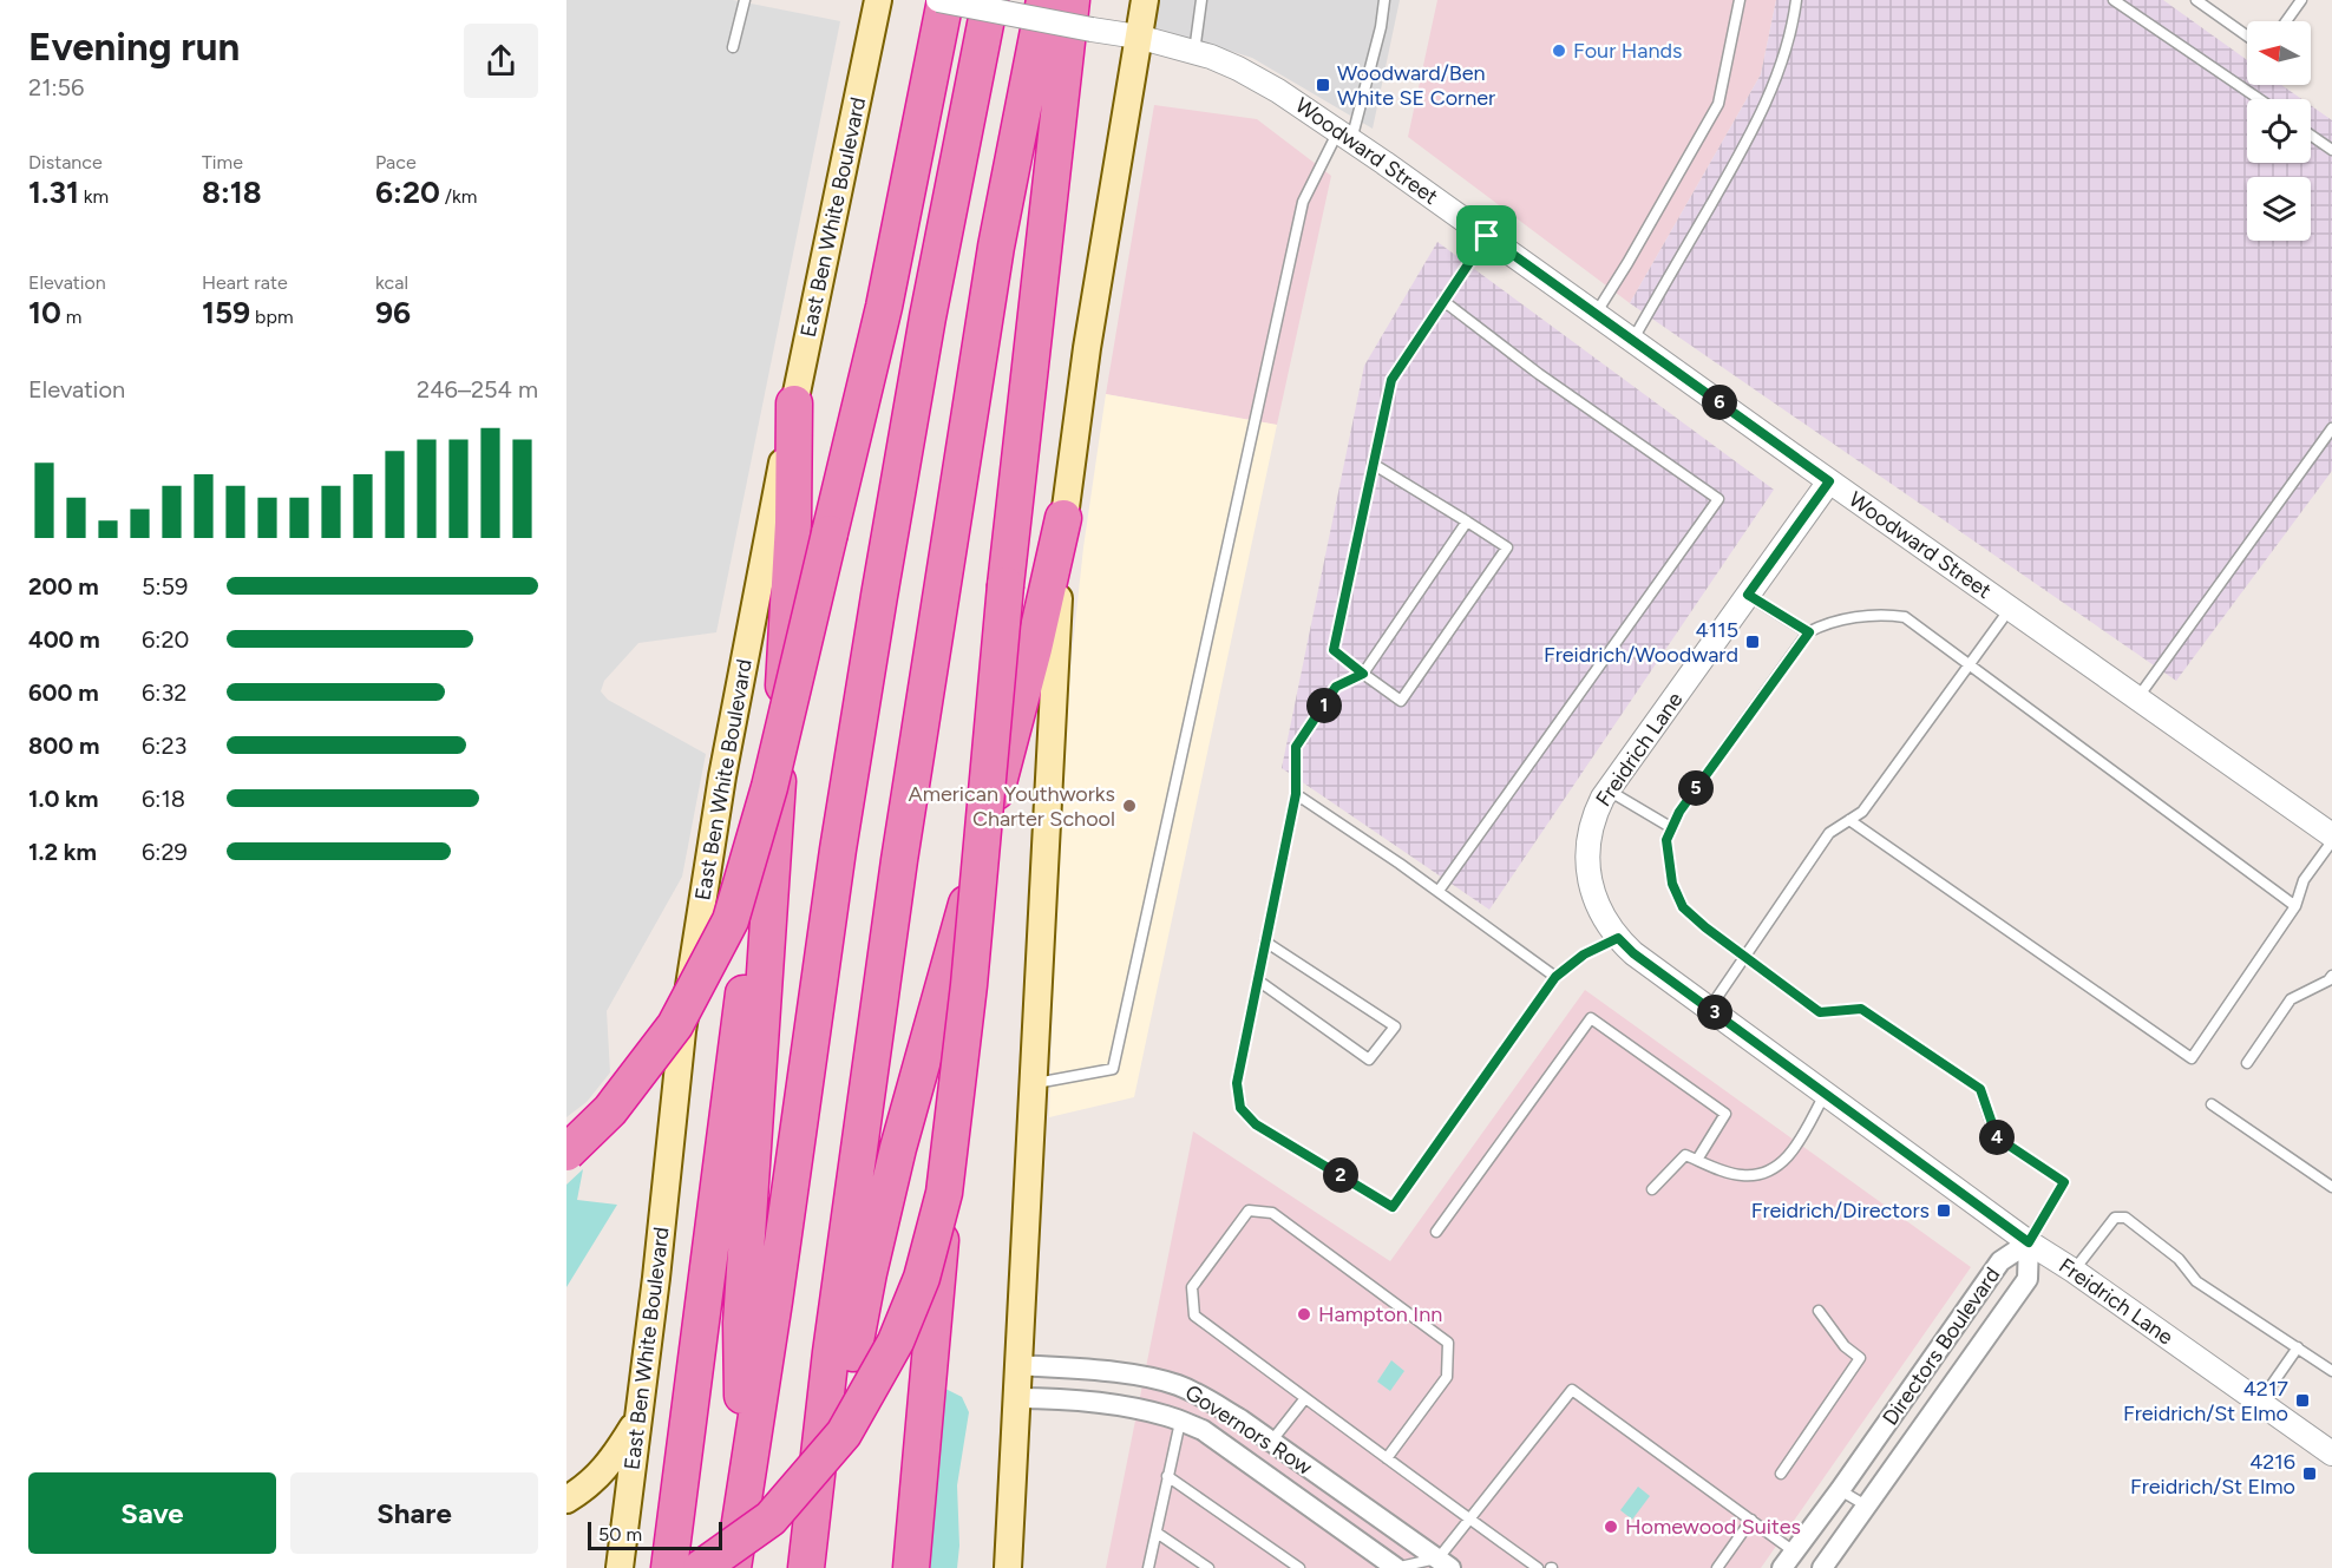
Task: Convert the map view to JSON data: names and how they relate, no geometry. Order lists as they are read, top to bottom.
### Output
{
  "streets": {
    "main road": ["East Ben White Boulevard"],
    "street": [
      "Woodward Street",
      "Freidrich Lane",
      "Directors Boulevard",
      "Governors Row"
    ]
  },
  "crossings": [
    ["Woodward Street", "Freidrich Lane"],
    ["Freidrich Lane", "Directors Boulevard"]
  ],
  "places": {
    "other": [
      "Four Hands",
      "American Youthworks Charter School",
      "Hampton Inn",
      "Homewood Suites"
    ],
    "transit": [
      "Woodward/Ben White SE Corner",
      "4115 Freidrich/Woodward",
      "Freidrich/Directors",
      "4217 Freidrich/St Elmo",
      "4216 Freidrich/St Elmo"
    ]
  },
  "scale_bar": "50 m",
  "north": "left",
  "page": {
    "heading": ["Evening run", "21:56"],
    "stats": [
      ["Distance", "1.31 km"],
      ["Time", "8:18"],
      ["Pace", "6:20 /km"],
      ["Elevation", "10 m"],
      ["Heart rate", "159 bpm"],
      ["kcal", "96"]
    ],
    "chart": ["Elevation", "246–254 m"],
    "pins": [
      "6",
      "1",
      "5",
      "3",
      "4",
      "2"
    ],
    "list": [
      {
        "name": "200 m",
        "note": "5:59"
      },
      {
        "name": "400 m",
        "note": "6:20"
      },
      {
        "name": "600 m",
        "note": "6:32"
      },
      {
        "name": "800 m",
        "note": "6:23"
      },
      {
        "name": "1.0 km",
        "note": "6:18"
      },
      {
        "name": "1.2 km",
        "note": "6:29"
      }
    ],
    "buttons": ["Save", "Share"],
    "scale": "50 m"
  }
}
